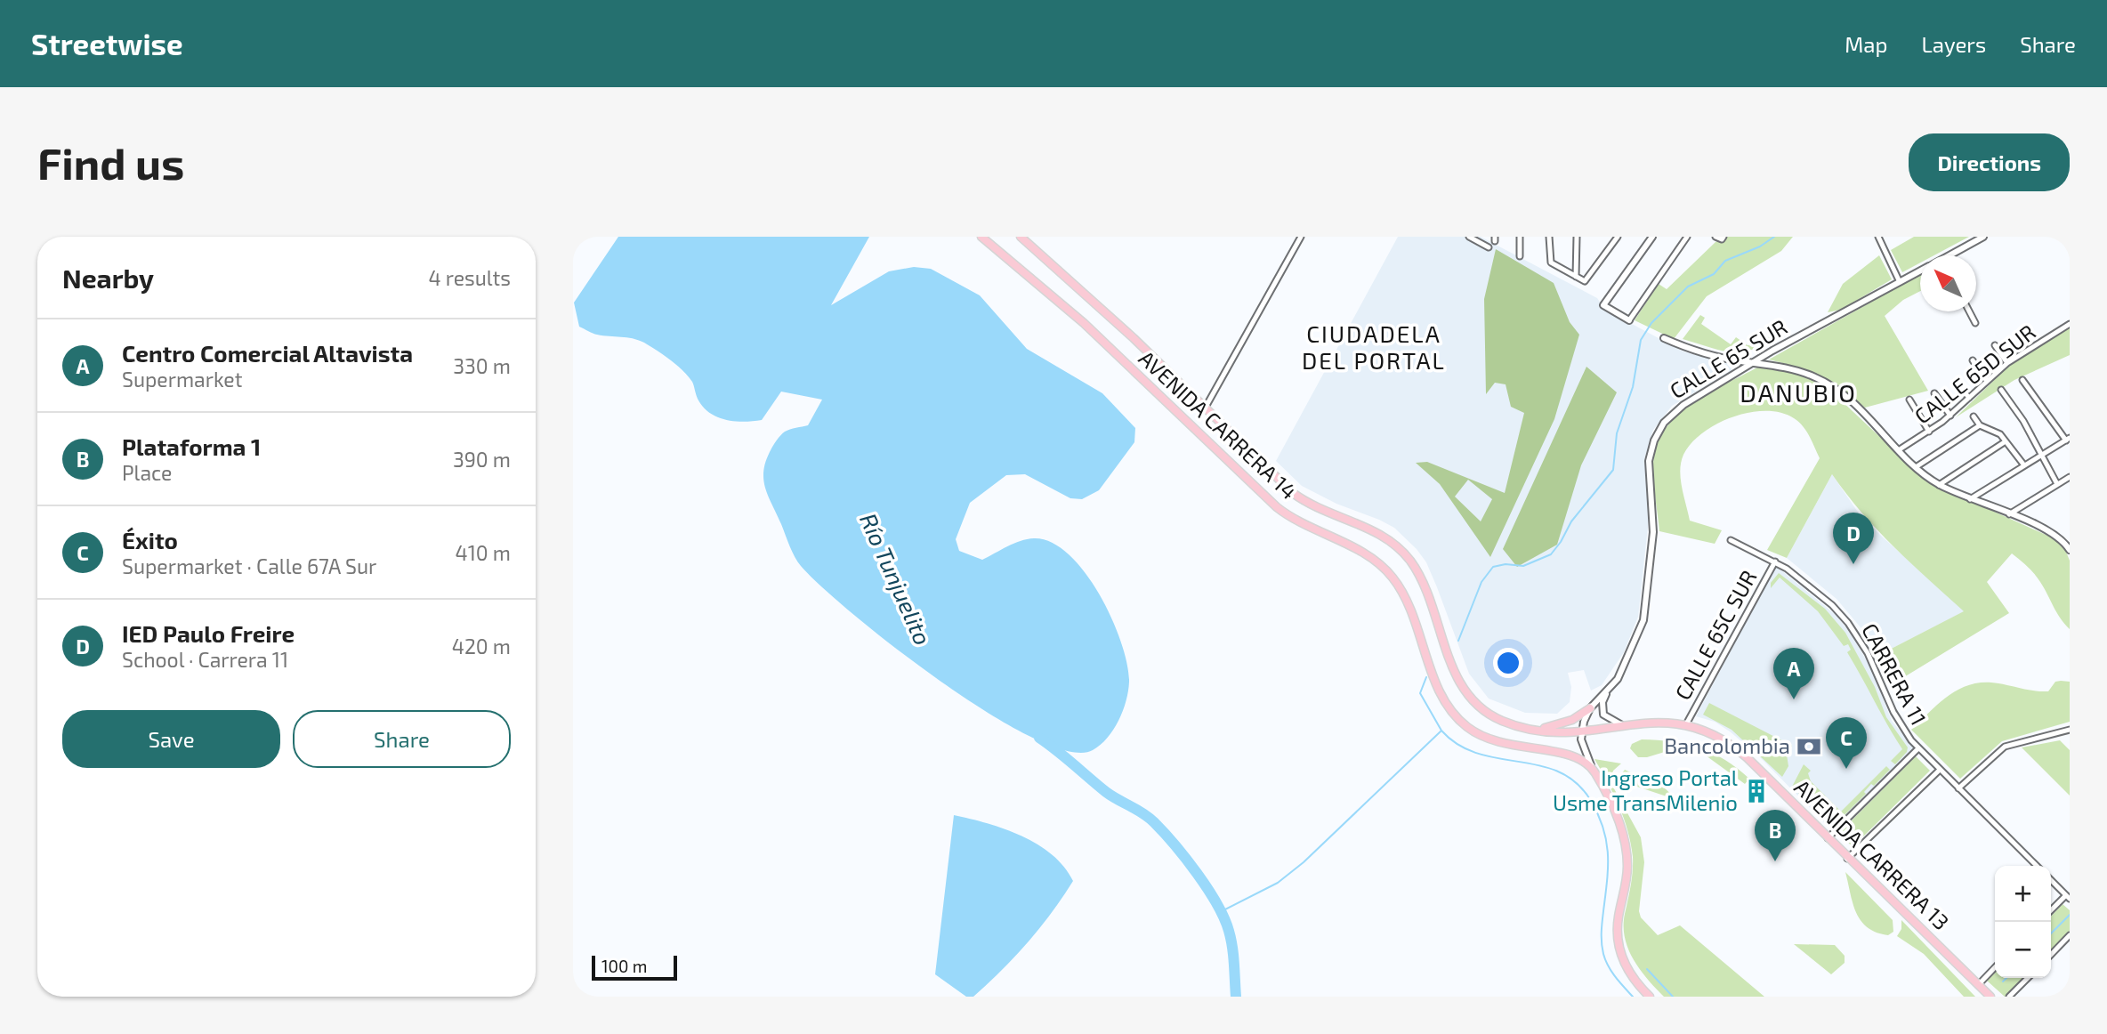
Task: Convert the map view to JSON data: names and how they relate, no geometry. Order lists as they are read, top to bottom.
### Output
{
  "streets": {
    "main road": ["AVENIDA CARRERA 14", "AVENIDA CARRERA 13"],
    "street": [
      "CALLE 65 SUR",
      "CALLE 65D SUR",
      "CALLE 65C SUR",
      "CARRERA 11"
    ]
  },
  "crossings": [
    ["CALLE 65 SUR", "AVENIDA CARRERA 14"],
    ["CALLE 65 SUR", "AVENIDA CARRERA 13"],
    ["AVENIDA CARRERA 14", "AVENIDA CARRERA 13"],
    ["CALLE 65C SUR", "CARRERA 11"],
    ["CALLE 65C SUR", "AVENIDA CARRERA 13"]
  ],
  "districts": ["CIUDADELA DEL PORTAL", "DANUBIO"],
  "water": ["Río Tunjuelito"],
  "places": {
    "bank": ["Bancolombia"],
    "building": ["Ingreso Portal Usme TransMilenio"]
  },
  "scale_bar": "100 m",
  "north": "top left",
  "page": {
    "header": "Streetwise",
    "nav": ["Map", "Layers", "Share"],
    "buttons": [
      "Directions",
      ["Save", "Share"]
    ],
    "title": "Find us",
    "heading": ["Nearby", "4 results"],
    "list": [
      {
        "mark": "A",
        "name": "Centro Comercial Altavista",
        "note": "Supermarket",
        "value": "330 m"
      },
      {
        "mark": "B",
        "name": "Plataforma 1",
        "note": "Place",
        "value": "390 m"
      },
      {
        "mark": "C",
        "name": "Éxito",
        "note": "Supermarket · Calle 67A Sur",
        "value": "410 m"
      },
      {
        "mark": "D",
        "name": "IED Paulo Freire",
        "note": "School · Carrera 11",
        "value": "420 m"
      }
    ],
    "pins": [
      "D",
      "A",
      "C",
      "B"
    ],
    "map_buttons": ["+", "−"],
    "scale": "100 m"
  }
}
